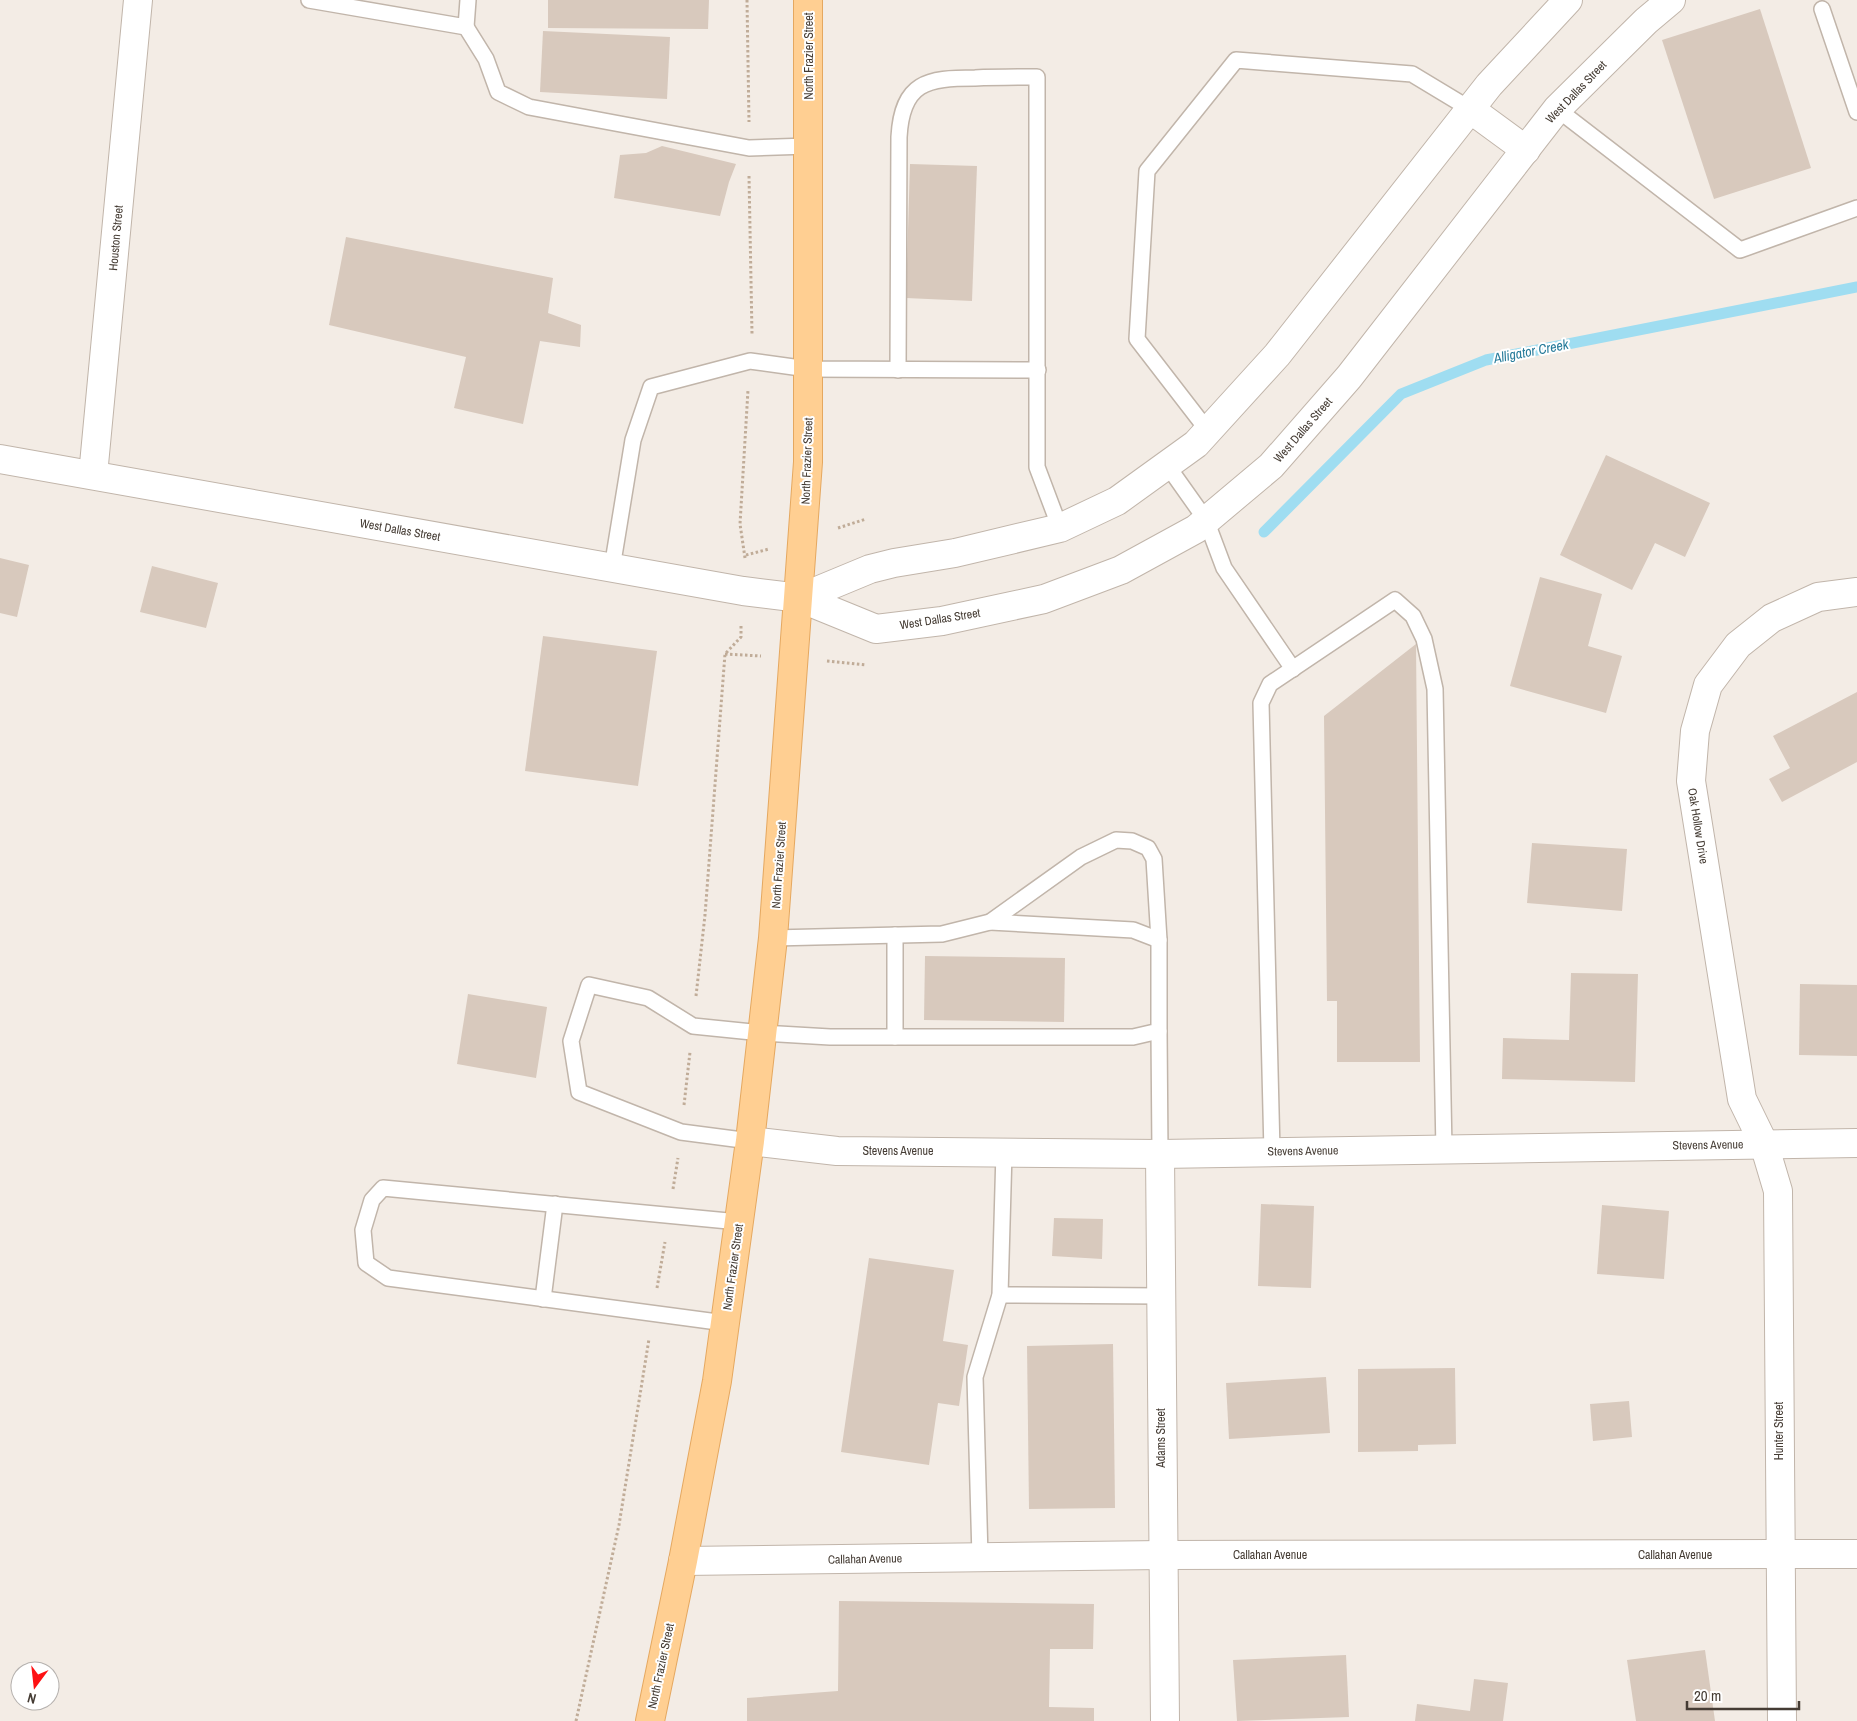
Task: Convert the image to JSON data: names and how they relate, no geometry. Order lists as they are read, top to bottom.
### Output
{
  "streets": {
    "main road": ["North Frazier Street"],
    "street": [
      "West Dallas Street",
      "Houston Street",
      "Oak Hollow Drive",
      "Stevens Avenue",
      "Hunter Street",
      "Adams Street",
      "Callahan Avenue"
    ]
  },
  "crossings": [
    ["North Frazier Street", "West Dallas Street"],
    ["North Frazier Street", "Stevens Avenue"],
    ["North Frazier Street", "Callahan Avenue"],
    ["West Dallas Street", "Houston Street"],
    ["Oak Hollow Drive", "Stevens Avenue"],
    ["Oak Hollow Drive", "Hunter Street"],
    ["Stevens Avenue", "Hunter Street"],
    ["Stevens Avenue", "Adams Street"],
    ["Hunter Street", "Callahan Avenue"],
    ["Adams Street", "Callahan Avenue"]
  ],
  "water": ["Alligator Creek"],
  "scale_bar": "20 m",
  "north": "bottom"
}
